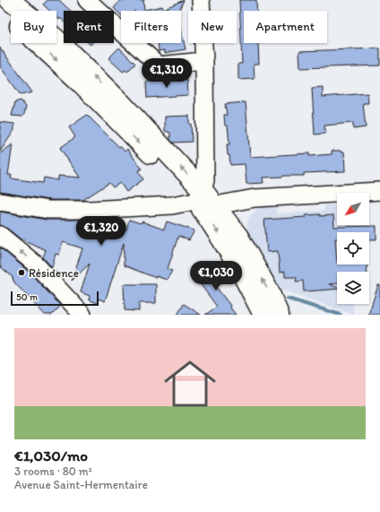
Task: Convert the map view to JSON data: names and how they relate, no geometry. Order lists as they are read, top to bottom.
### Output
{
  "places": ["Résidence"],
  "scale_bar": "50 m",
  "north": "bottom left",
  "page": {
    "chip": [
      "Buy",
      "Rent",
      "Filters",
      "New",
      "Apartment"
    ],
    "price": ["€1,310", "€1,320", "€1,030"],
    "scale": "50 m",
    "list": [
      {
        "name": "€1,030/mo",
        "note": "3 rooms · 80 m² · Avenue Saint-Hermentaire"
      }
    ]
  }
}
